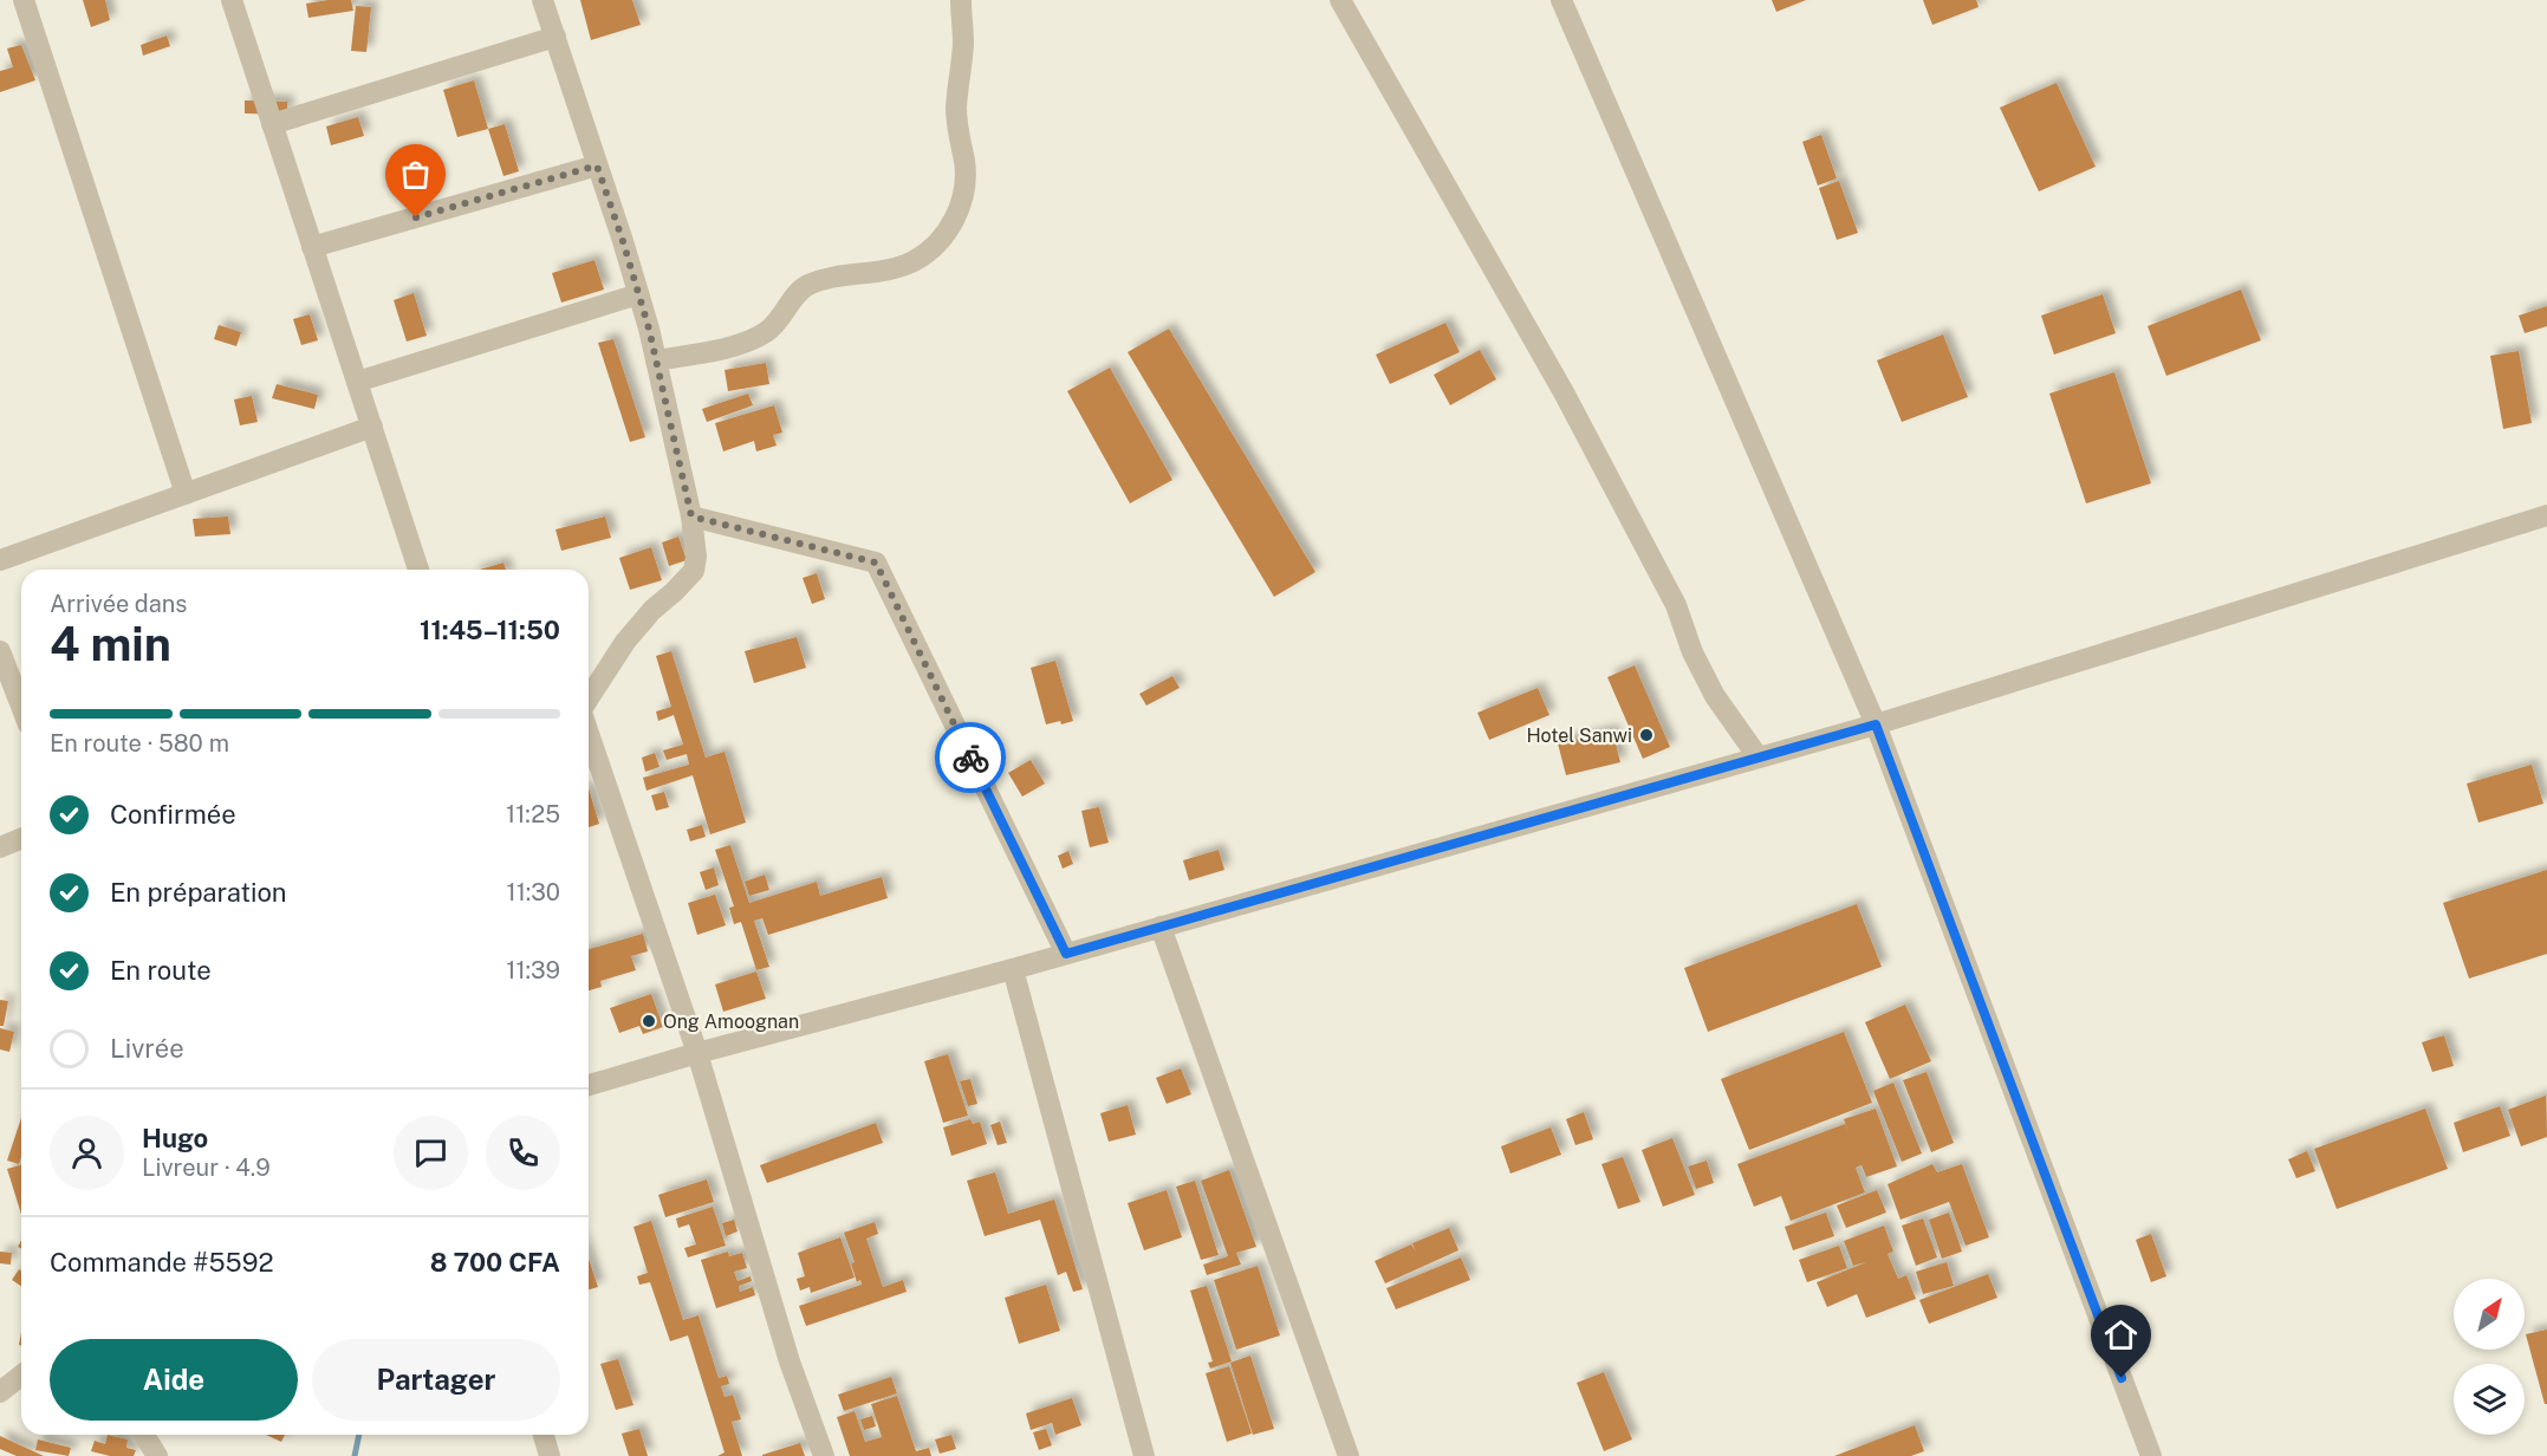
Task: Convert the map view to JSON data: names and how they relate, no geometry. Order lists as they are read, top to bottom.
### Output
{
  "places": ["Hotel Sanwi", "Ong Amoognan"],
  "north": "top right",
  "page": {
    "heading": ["4 min", "Arrivée dans", "11:45–11:50"],
    "panel": [
      "Hugo",
      "Livreur · 4.9",
      "Commande #5592",
      "8 700 CFA"
    ],
    "bar": "En route · 580 m",
    "list": [
      ["Confirmée", "11:25"],
      ["En préparation", "11:30"],
      ["En route", "11:39"],
      "Livrée"
    ],
    "buttons": ["Aide", "Partager"]
  }
}
